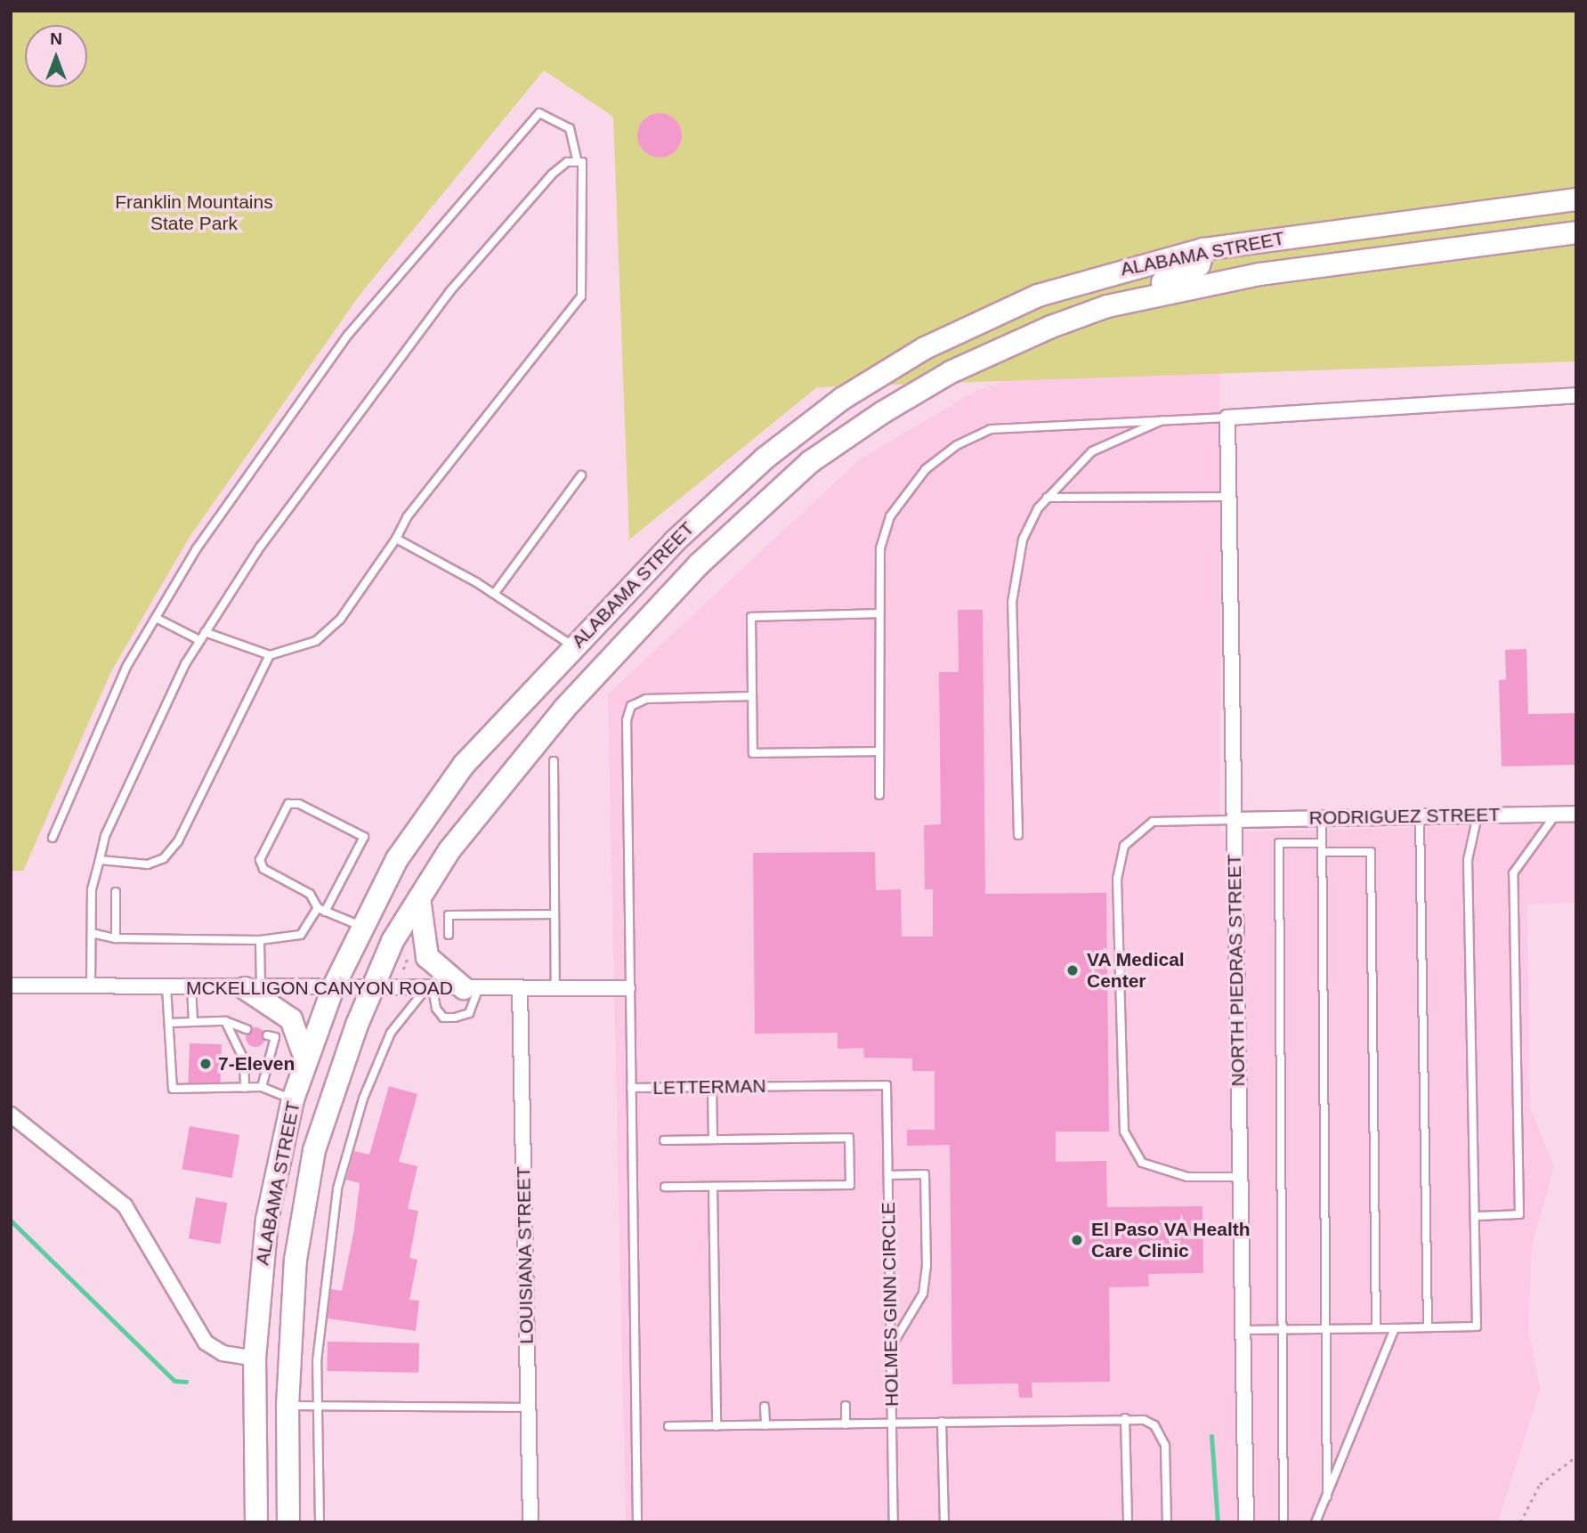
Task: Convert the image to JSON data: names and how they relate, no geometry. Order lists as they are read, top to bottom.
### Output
{
  "streets": {
    "main road": ["ALABAMA STREET"],
    "street": [
      "RODRIGUEZ STREET",
      "NORTH PIEDRAS STREET",
      "MCKELLIGON CANYON ROAD",
      "LOUISIANA STREET"
    ],
    "lane": ["LETTERMAN", "HOLMES GINN CIRCLE"]
  },
  "crossings": [
    ["ALABAMA STREET", "MCKELLIGON CANYON ROAD"],
    ["RODRIGUEZ STREET", "NORTH PIEDRAS STREET"],
    ["MCKELLIGON CANYON ROAD", "LETTERMAN"],
    ["MCKELLIGON CANYON ROAD", "LOUISIANA STREET"],
    ["LETTERMAN", "HOLMES GINN CIRCLE"]
  ],
  "parks": ["Franklin Mountains State Park"],
  "places": ["VA Medical Center", "7-Eleven", "El Paso VA Health Care Clinic"],
  "north": "top"
}
